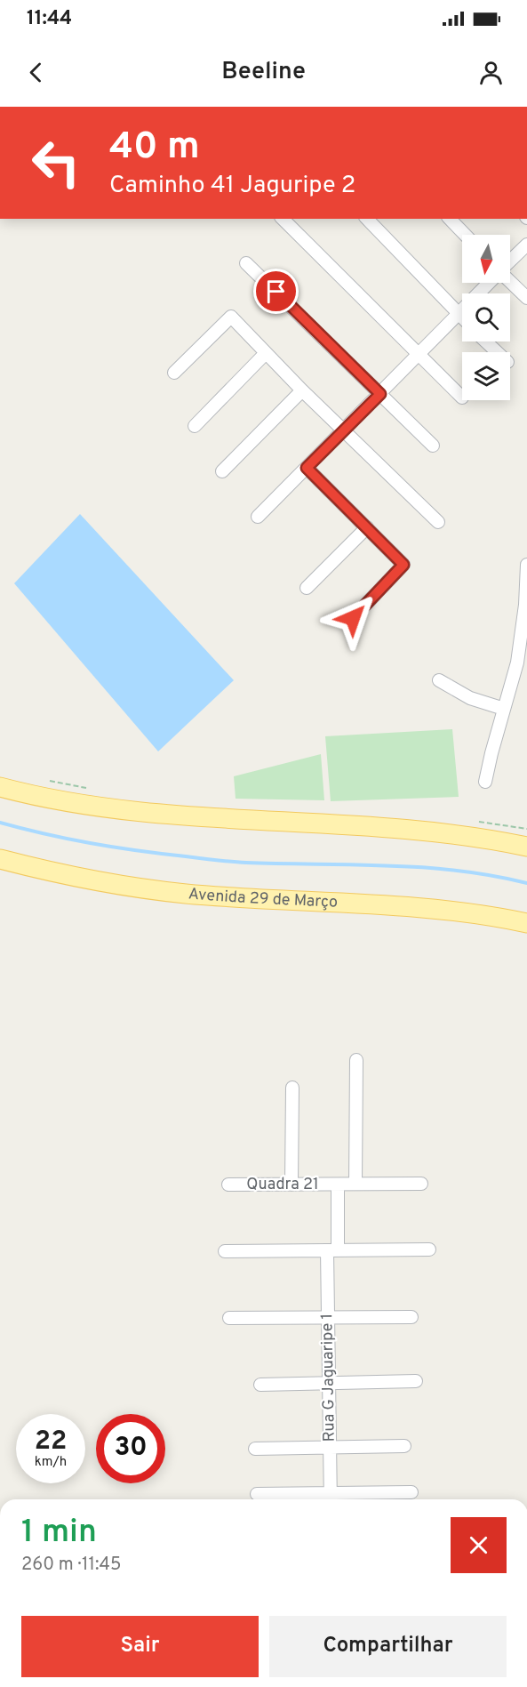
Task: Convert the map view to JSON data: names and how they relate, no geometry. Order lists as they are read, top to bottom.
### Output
{
  "streets": {
    "main road": ["Avenida 29 de Março"],
    "street": ["Quadra 21", "Rua G Jaguaripe 1"]
  },
  "crossings": [
    ["Quadra 21", "Rua G Jaguaripe 1"]
  ],
  "north": "bottom",
  "page": {
    "status": "11:44",
    "header": "Beeline",
    "turn": ["40 m", "Caminho 41 Jaguripe 2"],
    "speed": "22 km/h",
    "limit": "30",
    "heading": ["1 min", "260 m · 11:45"],
    "buttons": ["Sair", "Compartilhar"]
  }
}
